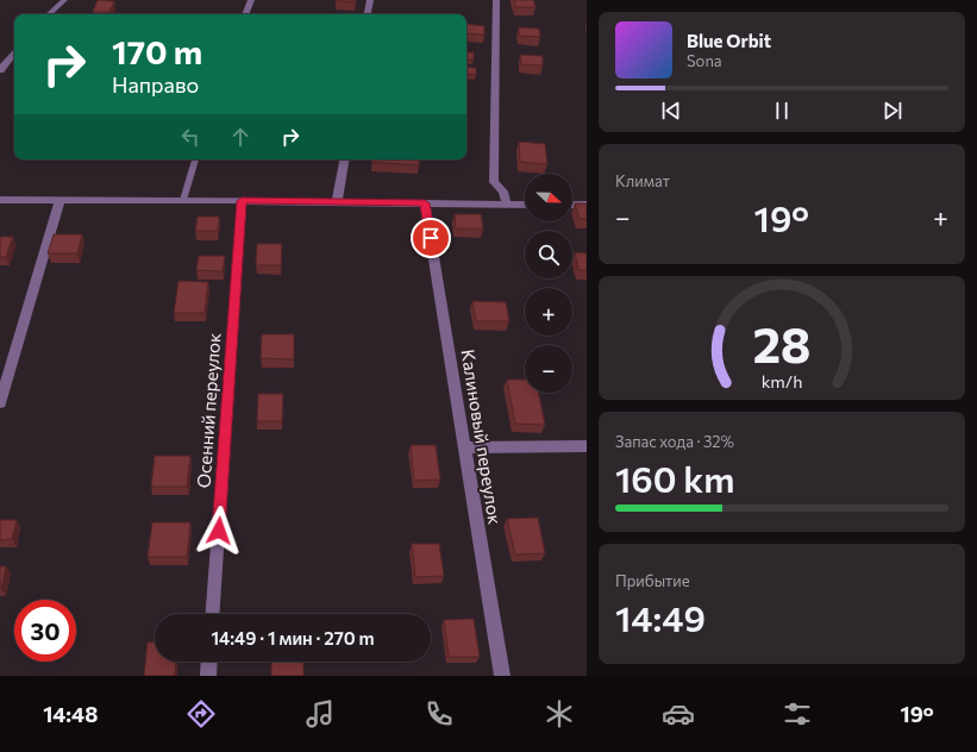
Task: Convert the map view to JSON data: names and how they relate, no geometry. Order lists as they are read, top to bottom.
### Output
{
  "streets": {
    "street": ["Осенний переулок", "Калиновый переулок"]
  },
  "north": "right",
  "page": {
    "turn": ["170 m", "Направо"],
    "song": ["Blue Orbit", "Sona"],
    "tile": [
      "Климат",
      ["Запас хода · 32%", "160 km"],
      ["Прибытие", "14:49"]
    ],
    "map_buttons": ["+", "−"],
    "heat": ["−", "19°", "+"],
    "limit": "30",
    "trip": "14:49 · 1 мин · 270 m",
    "tabs": ["14:48", "19°"],
    "gauge": ["28", "km/h"]
  }
}
